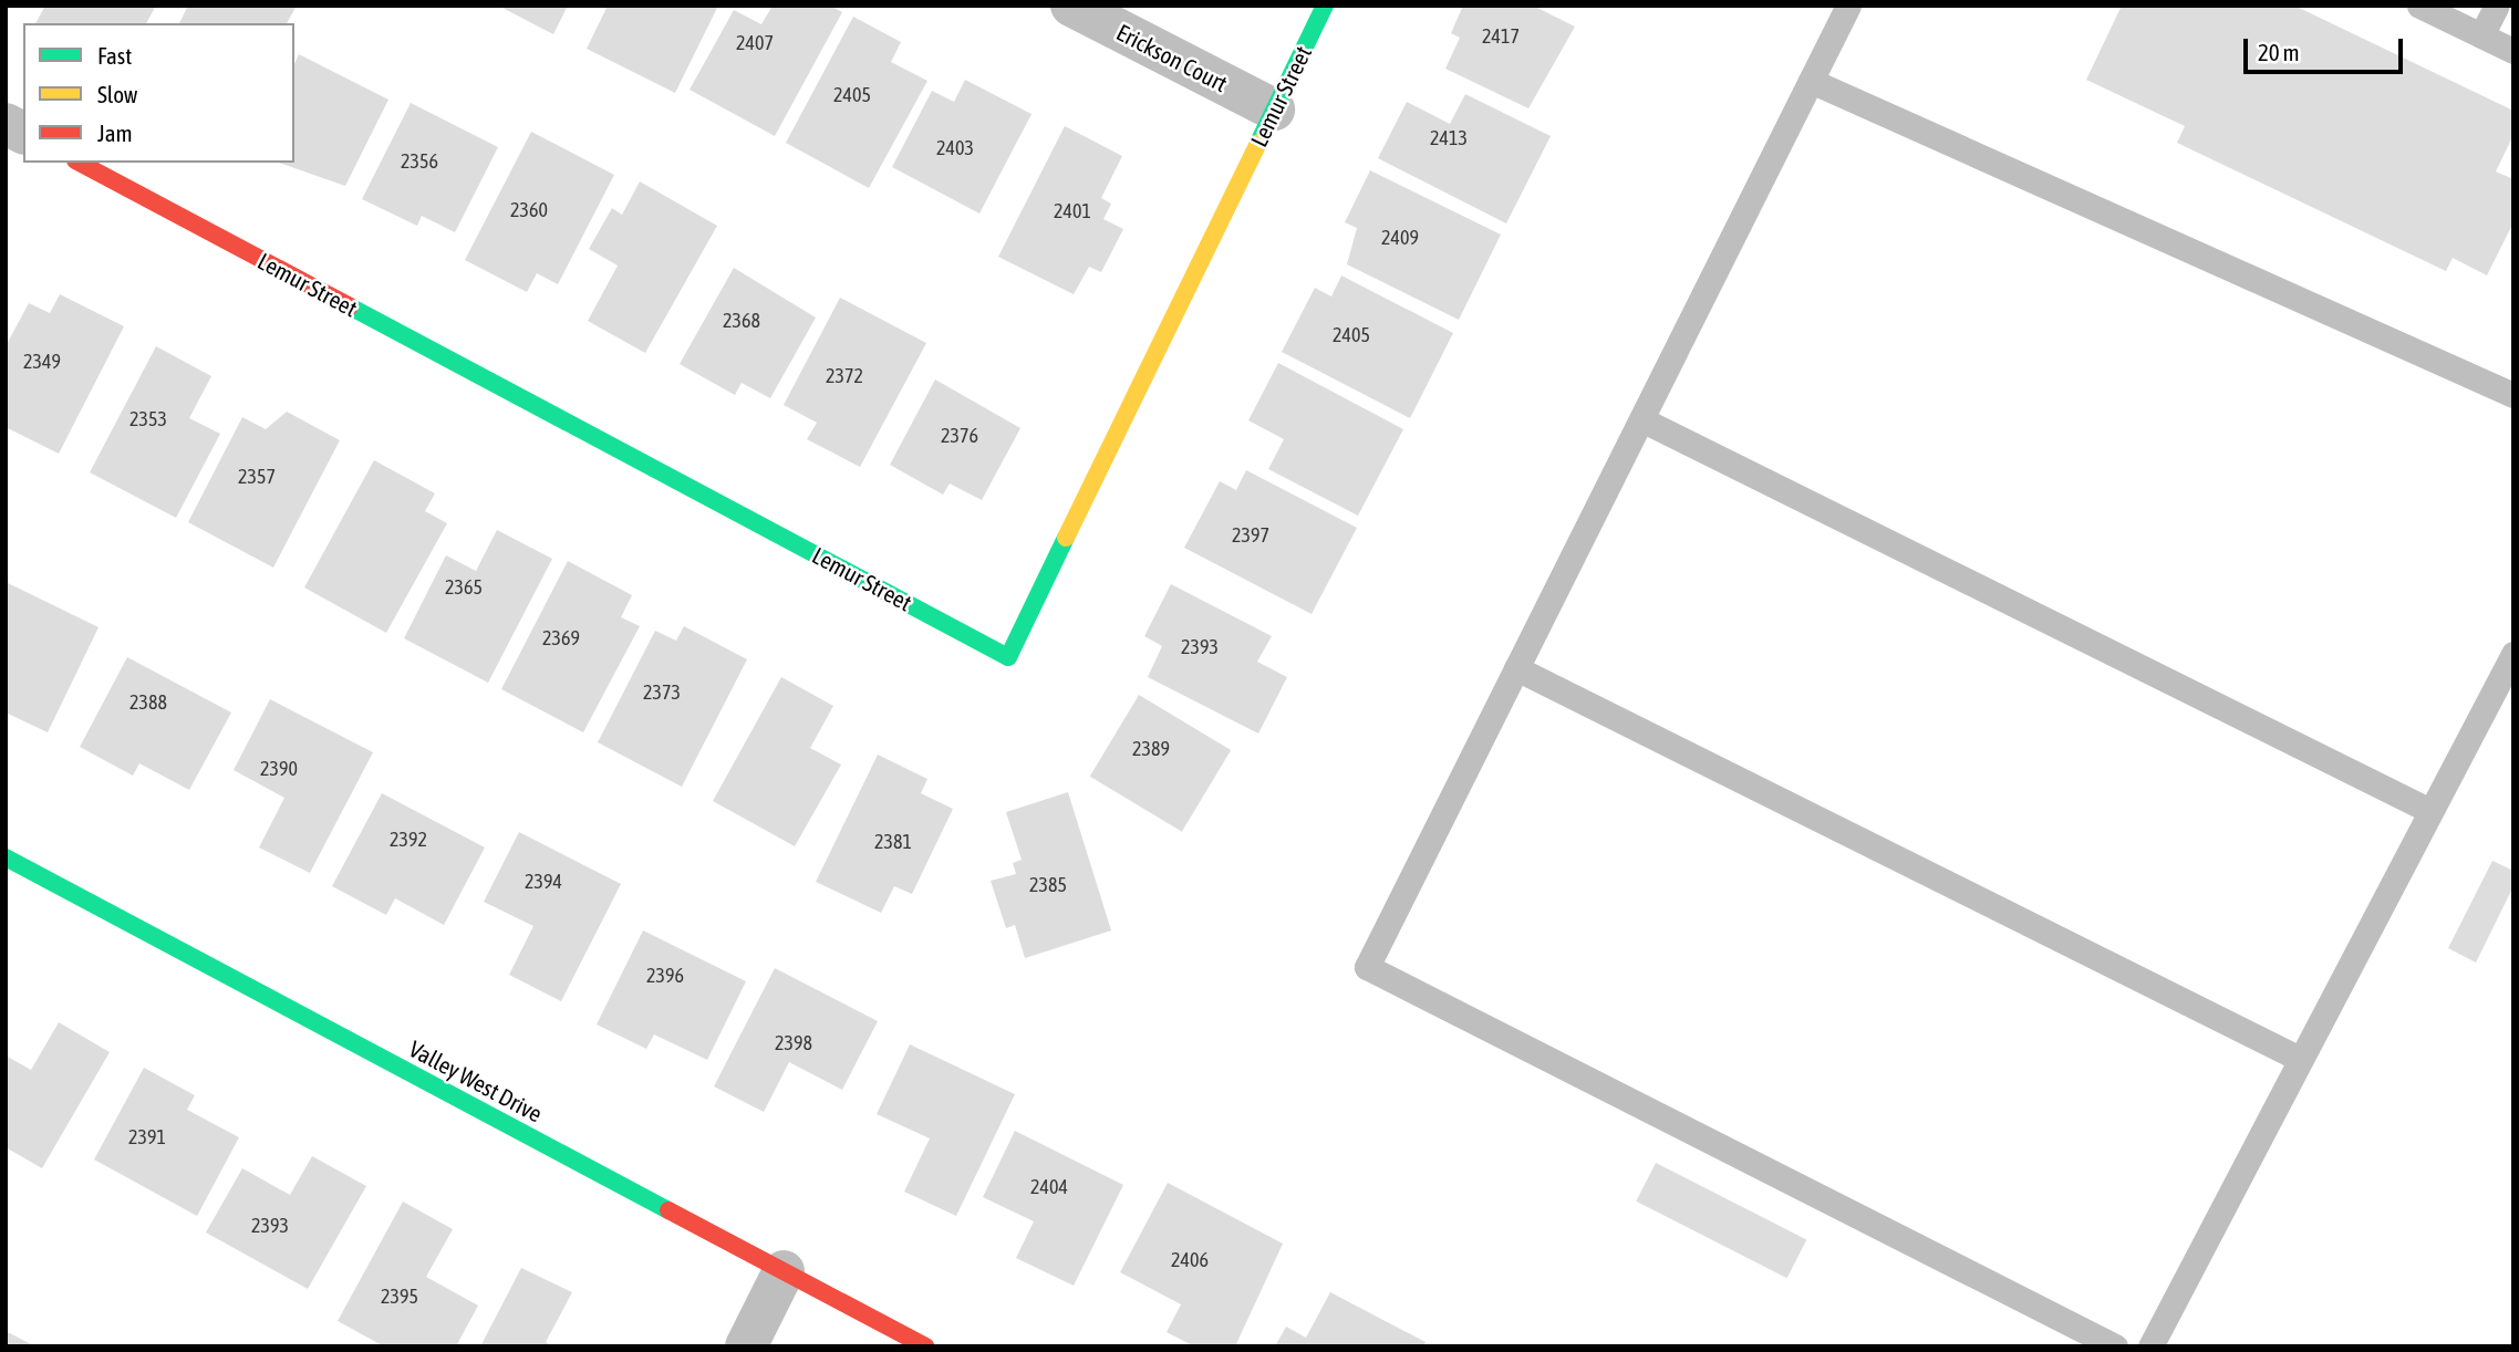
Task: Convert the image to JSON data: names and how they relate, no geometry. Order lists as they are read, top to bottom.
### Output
{
  "streets": {
    "street": ["Erickson Court", "Lemur Street", "Valley West Drive"]
  },
  "crossings": [
    ["Erickson Court", "Lemur Street"]
  ],
  "house_numbers": [
    "2417",
    "2407",
    "2405",
    "2413",
    "2403",
    "2356",
    "2360",
    "2401",
    "2409",
    "2368",
    "2405",
    "2349",
    "2372",
    "2353",
    "2376",
    "2357",
    "2397",
    "2365",
    "2369",
    "2393",
    "2373",
    "2388",
    "2389",
    "2390",
    "2392",
    "2381",
    "2394",
    "2385",
    "2396",
    "2398",
    "2391",
    "2404",
    "2393",
    "2406",
    "2395"
  ],
  "legend": ["Fast", "Slow", "Jam"],
  "scale_bar": "20 m"
}
